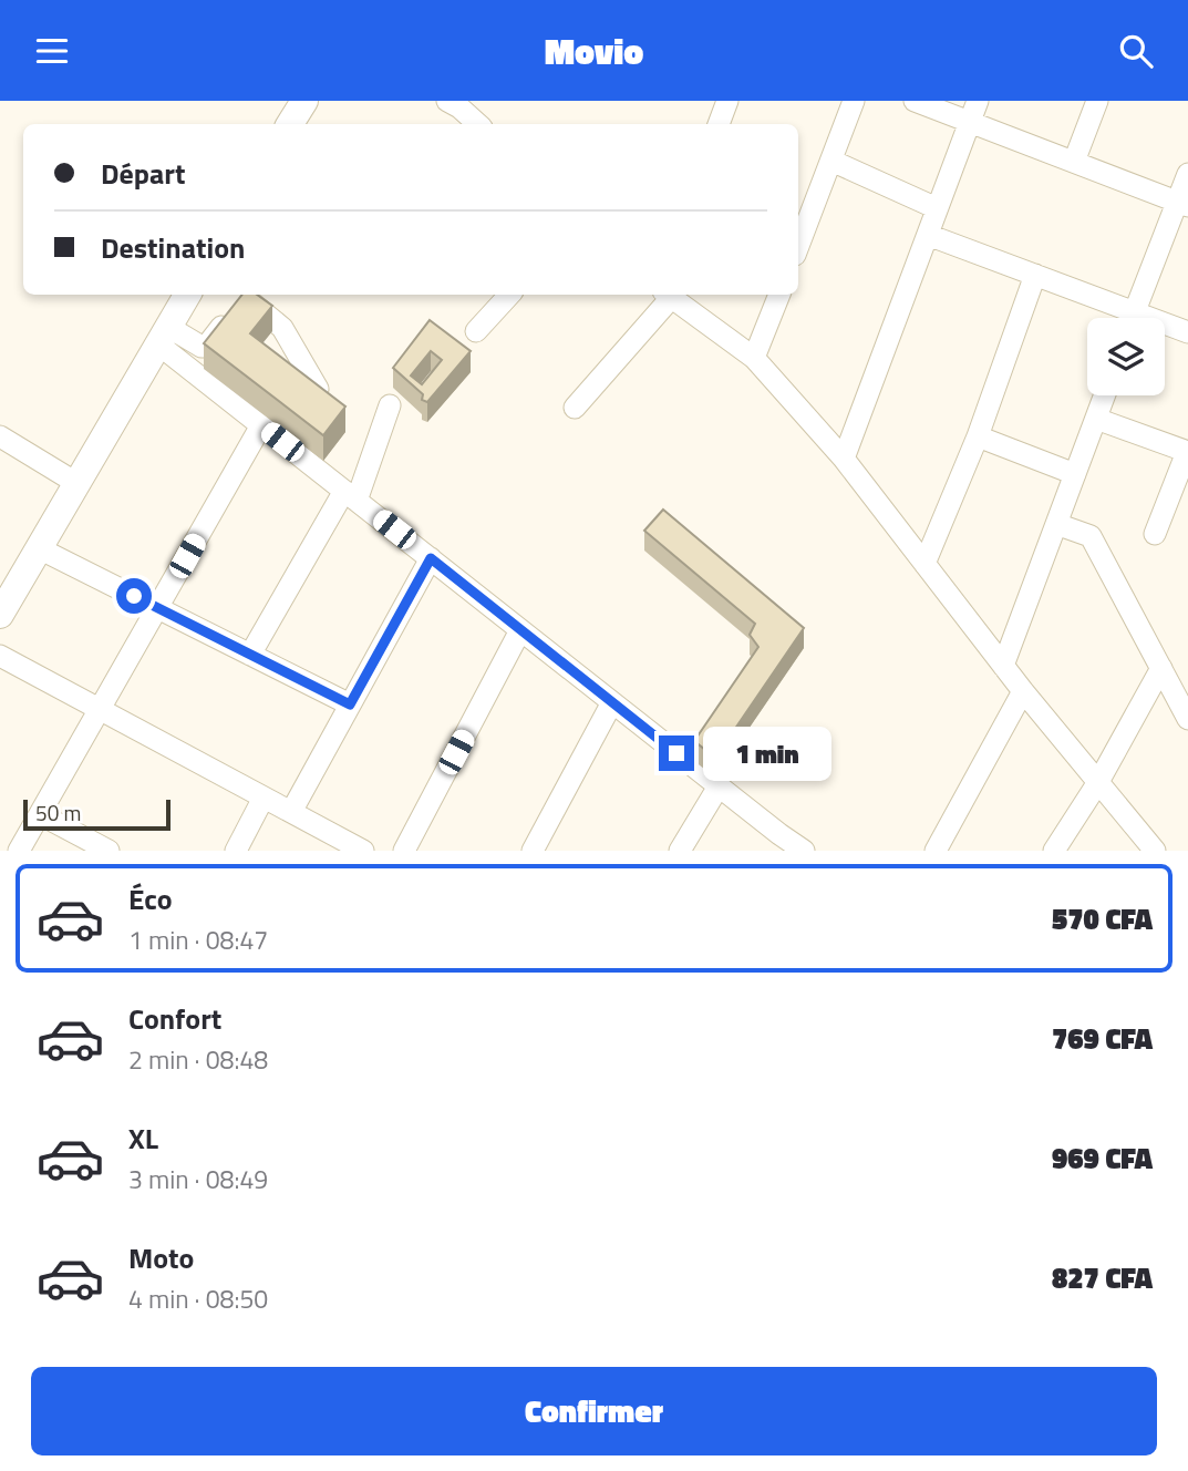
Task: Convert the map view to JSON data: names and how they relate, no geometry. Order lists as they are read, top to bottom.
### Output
{
  "scale_bar": "50 m",
  "page": {
    "header": "Movio",
    "banner": ["Départ", "Destination"],
    "bubble": "1 min",
    "scale": "50 m",
    "list": [
      {
        "name": "Éco",
        "note": "1 min · 08:47",
        "value": "570 CFA"
      },
      {
        "name": "Confort",
        "note": "2 min · 08:48",
        "value": "769 CFA"
      },
      {
        "name": "XL",
        "note": "3 min · 08:49",
        "value": "969 CFA"
      },
      {
        "name": "Moto",
        "note": "4 min · 08:50",
        "value": "827 CFA"
      }
    ],
    "buttons": "Confirmer"
  }
}
